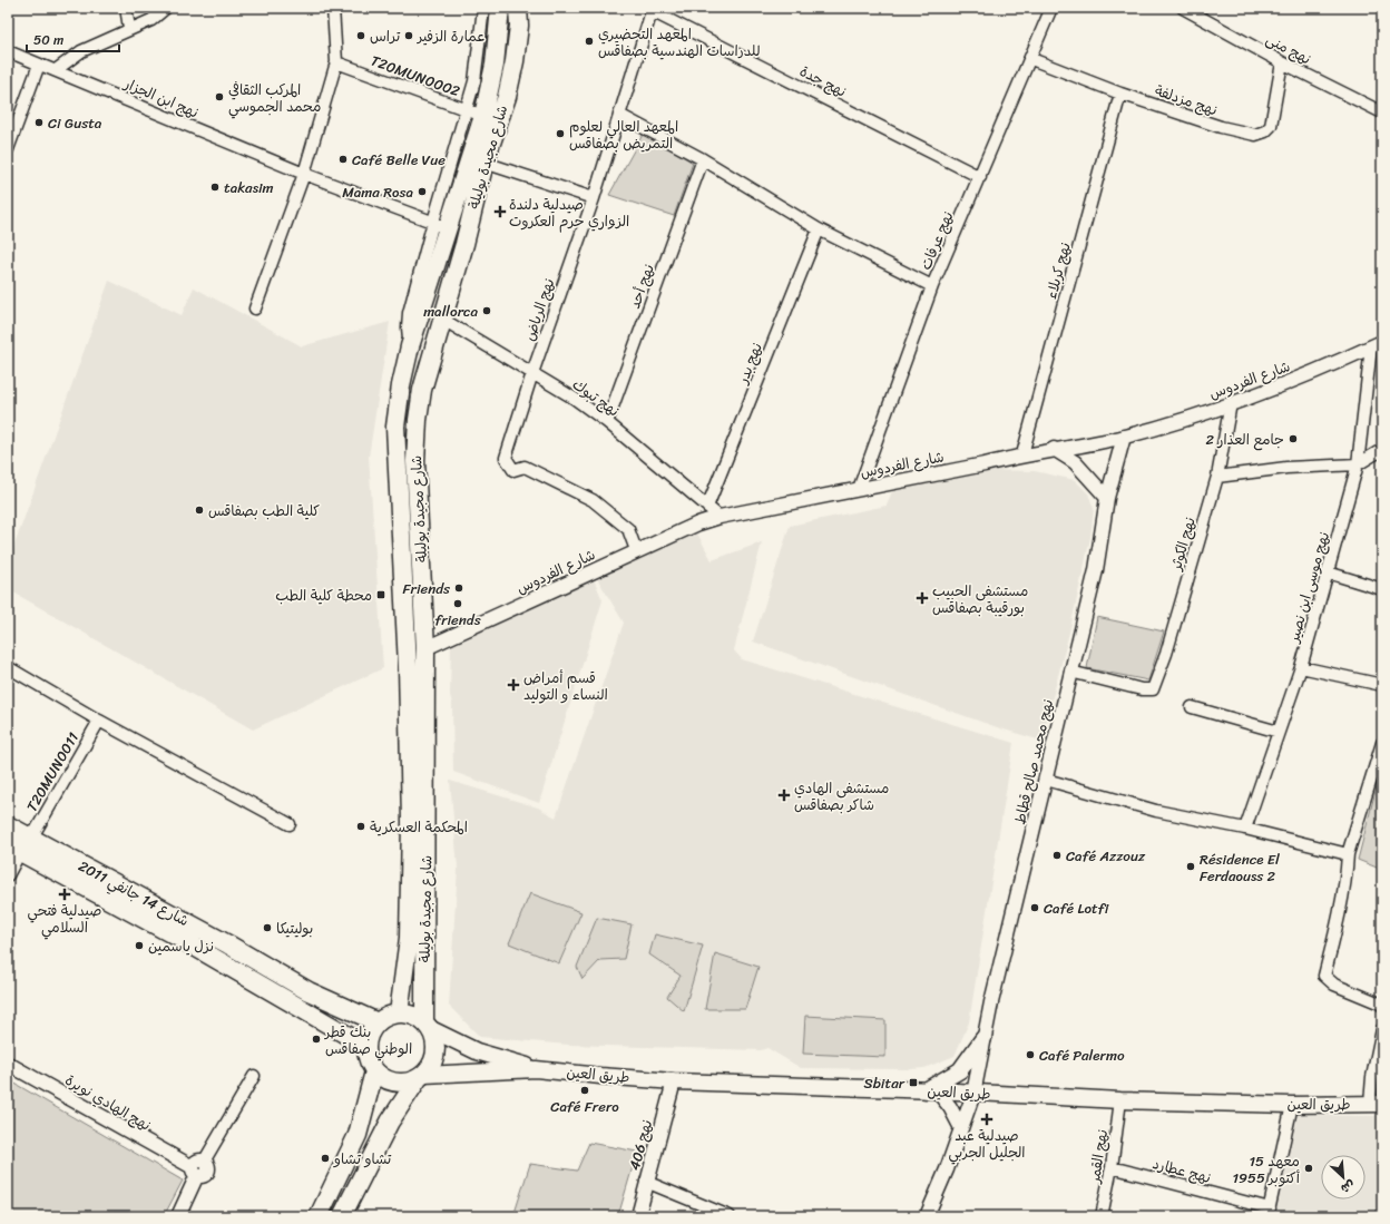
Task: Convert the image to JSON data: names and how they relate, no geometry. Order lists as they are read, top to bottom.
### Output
{
  "streets": {
    "main road": ["شارع مجيدة بوليلة", "شارع 14 جانفي 2011", "طريق العين"],
    "street": [
      "نهج منى",
      "T20MUN0002",
      "نهج جدة",
      "نهج ابن الجزار",
      "نهج مزدلفة",
      "نهج عرفات",
      "نهج كربلاء",
      "نهج أحد",
      "نهج الرياض",
      "نهج بدر",
      "شارع الفردوس",
      "نهج تبوك",
      "نهج الكوثر",
      "نهج موسى ابن نصير",
      "نهج محمد صالح قطاط",
      "T20MUN0011",
      "نهج الهادي نويرة",
      "نهج 406",
      "نهج القمر",
      "نهج عطارد"
    ]
  },
  "crossings": [
    ["نهج منى", "نهج مزدلفة"],
    ["T20MUN0002", "شارع مجيدة بوليلة"],
    ["نهج جدة", "نهج عرفات"],
    ["نهج جدة", "نهج الرياض"],
    ["نهج ابن الجزار", "شارع مجيدة بوليلة"],
    ["نهج مزدلفة", "نهج عرفات"],
    ["نهج مزدلفة", "نهج كربلاء"],
    ["شارع مجيدة بوليلة", "شارع الفردوس"],
    ["شارع مجيدة بوليلة", "نهج تبوك"],
    ["شارع مجيدة بوليلة", "شارع 14 جانفي 2011"],
    ["شارع مجيدة بوليلة", "طريق العين"],
    ["نهج عرفات", "شارع الفردوس"],
    ["نهج كربلاء", "شارع الفردوس"],
    ["نهج أحد", "نهج تبوك"],
    ["نهج الرياض", "شارع الفردوس"],
    ["نهج الرياض", "نهج تبوك"],
    ["نهج بدر", "نهج تبوك"],
    ["شارع الفردوس", "نهج تبوك"],
    ["شارع الفردوس", "نهج الكوثر"],
    ["شارع الفردوس", "نهج موسى ابن نصير"],
    ["شارع الفردوس", "نهج محمد صالح قطاط"],
    ["نهج الكوثر", "نهج محمد صالح قطاط"],
    ["نهج محمد صالح قطاط", "طريق العين"],
    ["T20MUN0011", "شارع 14 جانفي 2011"],
    ["شارع 14 جانفي 2011", "طريق العين"],
    ["طريق العين", "نهج 406"],
    ["طريق العين", "نهج القمر"],
    ["نهج القمر", "نهج عطارد"]
  ],
  "places": {
    "other": [
      "تراس",
      "عمارة الزفير",
      "المعهد التحضيري للدراسات الهندسية بصفاقس",
      "المركب الثقافي محمد الجموسي",
      "Ci Gusta",
      "المعهد العالي لعلوم التمريض بصفاقس",
      "Café Belle Vue",
      "takasim",
      "Mama Rosa",
      "mallorca",
      "جامع العذار 2",
      "كلية الطب بصفاقس",
      "Friends",
      "friends",
      "المحكمة العسكرية",
      "Café Azzouz",
      "Résidence El Ferdaouss 2",
      "Café Lotfi",
      "بوليتيكا",
      "نزل ياسمين",
      "بنك قطر الوطني صفاقس",
      "Café Palermo",
      "Café Frero",
      "تشاو تشاو",
      "معهد 15 أكتوبر 1955"
    ],
    "health": [
      "صيدلية دلندة الزواري حرم العكروت",
      "مستشفى الحبيب بورقيبة بصفاقس",
      "قسم أمراض النساء و التوليد",
      "مستشفى الهادي شاكر بصفاقس",
      "صيدلية فتحي السلامي",
      "صيدلية عبد الجليل الجربي"
    ],
    "transit": ["محطة كلية الطب", "Sbitar"]
  },
  "scale_bar": "50 m",
  "north": "bottom right"
}
